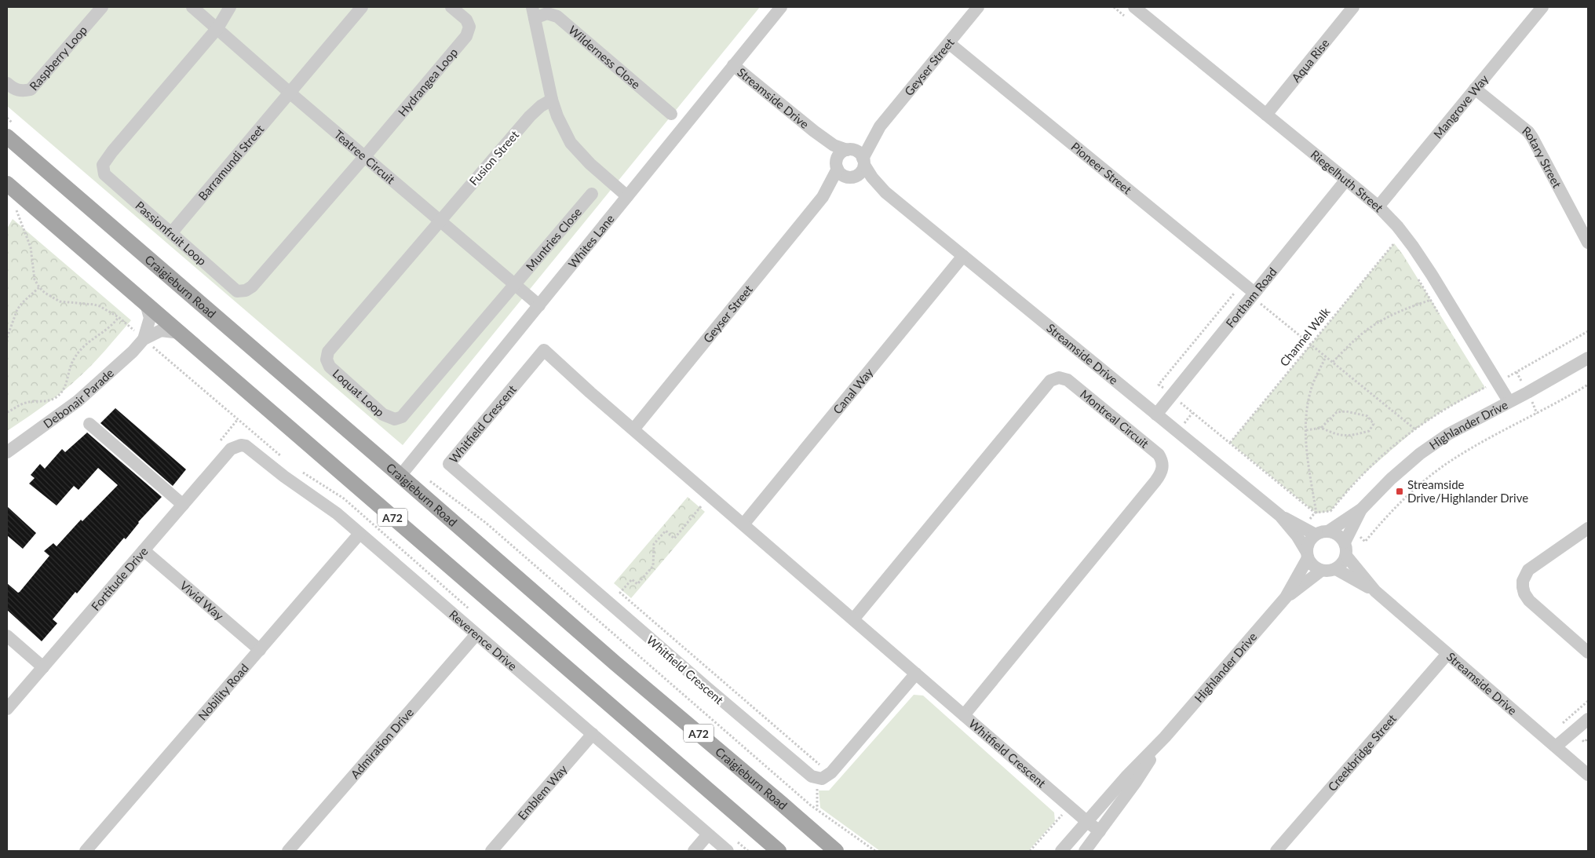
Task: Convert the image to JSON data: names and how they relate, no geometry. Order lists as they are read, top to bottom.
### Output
{
  "streets": {
    "main road": ["Craigieburn Road", "A72"],
    "street": [
      "Raspberry Loop",
      "Wilderness Close",
      "Aqua Rise",
      "Geyser Street",
      "Hydrangea Loop",
      "Streamside Drive",
      "Mangrove Way",
      "Teatree Circuit",
      "Fusion Street",
      "Rotary Street",
      "Barramundi Street",
      "Pioneer Street",
      "Riegelhuth Street",
      "Passionfruit Loop",
      "Muntries Close",
      "Whites Lane",
      "Fortham Road",
      "Canal Way",
      "Loquat Loop",
      "Debonair Parade",
      "Montreal Circuit",
      "Whitfield Crescent",
      "Highlander Drive",
      "Fortitude Drive",
      "Vivid Way",
      "Reverence Drive",
      "Nobility Road",
      "Admiration Drive",
      "Creekbridge Street",
      "Emblem Way"
    ],
    "path": ["Channel Walk"]
  },
  "crossings": [
    ["Aqua Rise", "Riegelhuth Street"],
    ["Geyser Street", "Streamside Drive"],
    ["Geyser Street", "Pioneer Street"],
    ["Geyser Street", "Whitfield Crescent"],
    ["Hydrangea Loop", "Teatree Circuit"],
    ["Hydrangea Loop", "Passionfruit Loop"],
    ["Streamside Drive", "Whites Lane"],
    ["Streamside Drive", "Fortham Road"],
    ["Streamside Drive", "Canal Way"],
    ["Streamside Drive", "Highlander Drive"],
    ["Streamside Drive", "Creekbridge Street"],
    ["Mangrove Way", "Rotary Street"],
    ["Mangrove Way", "Riegelhuth Street"],
    ["Teatree Circuit", "Fusion Street"],
    ["Teatree Circuit", "Barramundi Street"],
    ["Teatree Circuit", "Passionfruit Loop"],
    ["Teatree Circuit", "Muntries Close"],
    ["Teatree Circuit", "Whites Lane"],
    ["Teatree Circuit", "Loquat Loop"],
    ["Fusion Street", "Loquat Loop"],
    ["Barramundi Street", "Passionfruit Loop"],
    ["Pioneer Street", "Fortham Road"],
    ["Riegelhuth Street", "Fortham Road"],
    ["Riegelhuth Street", "Highlander Drive"],
    ["Muntries Close", "Loquat Loop"],
    ["Whites Lane", "Craigieburn Road"],
    ["Canal Way", "Whitfield Crescent"],
    ["Montreal Circuit", "Whitfield Crescent"],
    ["Whitfield Crescent", "Highlander Drive"],
    ["Fortitude Drive", "Vivid Way"],
    ["Fortitude Drive", "Reverence Drive"],
    ["Vivid Way", "Nobility Road"],
    ["Reverence Drive", "Nobility Road"],
    ["Reverence Drive", "Admiration Drive"],
    ["Reverence Drive", "Emblem Way"]
  ],
  "places": {
    "transit": ["Streamside Drive/Highlander Drive"]
  }
}
